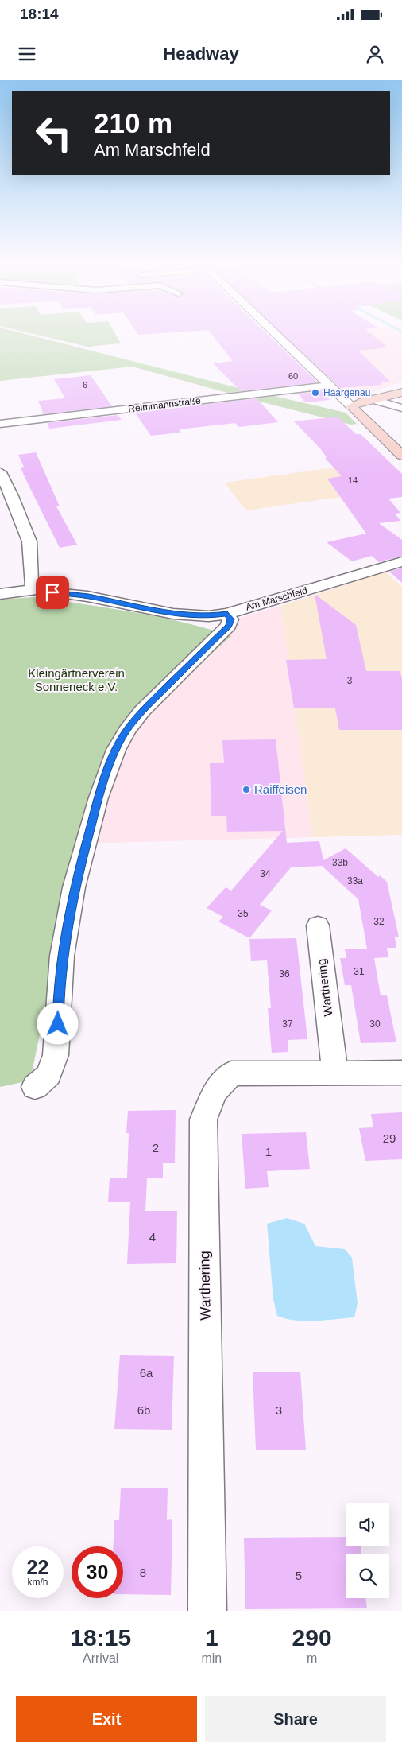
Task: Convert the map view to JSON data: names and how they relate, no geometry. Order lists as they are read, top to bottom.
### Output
{
  "streets": {
    "street": ["Reimmannstraße", "Am Marschfeld", "Warthering"]
  },
  "parks": ["Kleingärtnerverein Sonneneck e.V."],
  "places": ["Haargenau", "Raiffeisen"],
  "house_numbers": [
    "60",
    "6",
    "14",
    "3",
    "33b",
    "34",
    "33a",
    "35",
    "32",
    "31",
    "36",
    "37",
    "30",
    "29",
    "2",
    "1",
    "4",
    "6a",
    "6b",
    "3",
    "8",
    "5"
  ],
  "page": {
    "status": "18:14",
    "header": "Headway",
    "turn": ["210 m", "Am Marschfeld"],
    "speed": "22 km/h",
    "limit": "30",
    "eta": [
      "18:15",
      "Arrival",
      "1",
      "min",
      "290",
      "m"
    ],
    "buttons": ["Exit", "Share"]
  }
}
